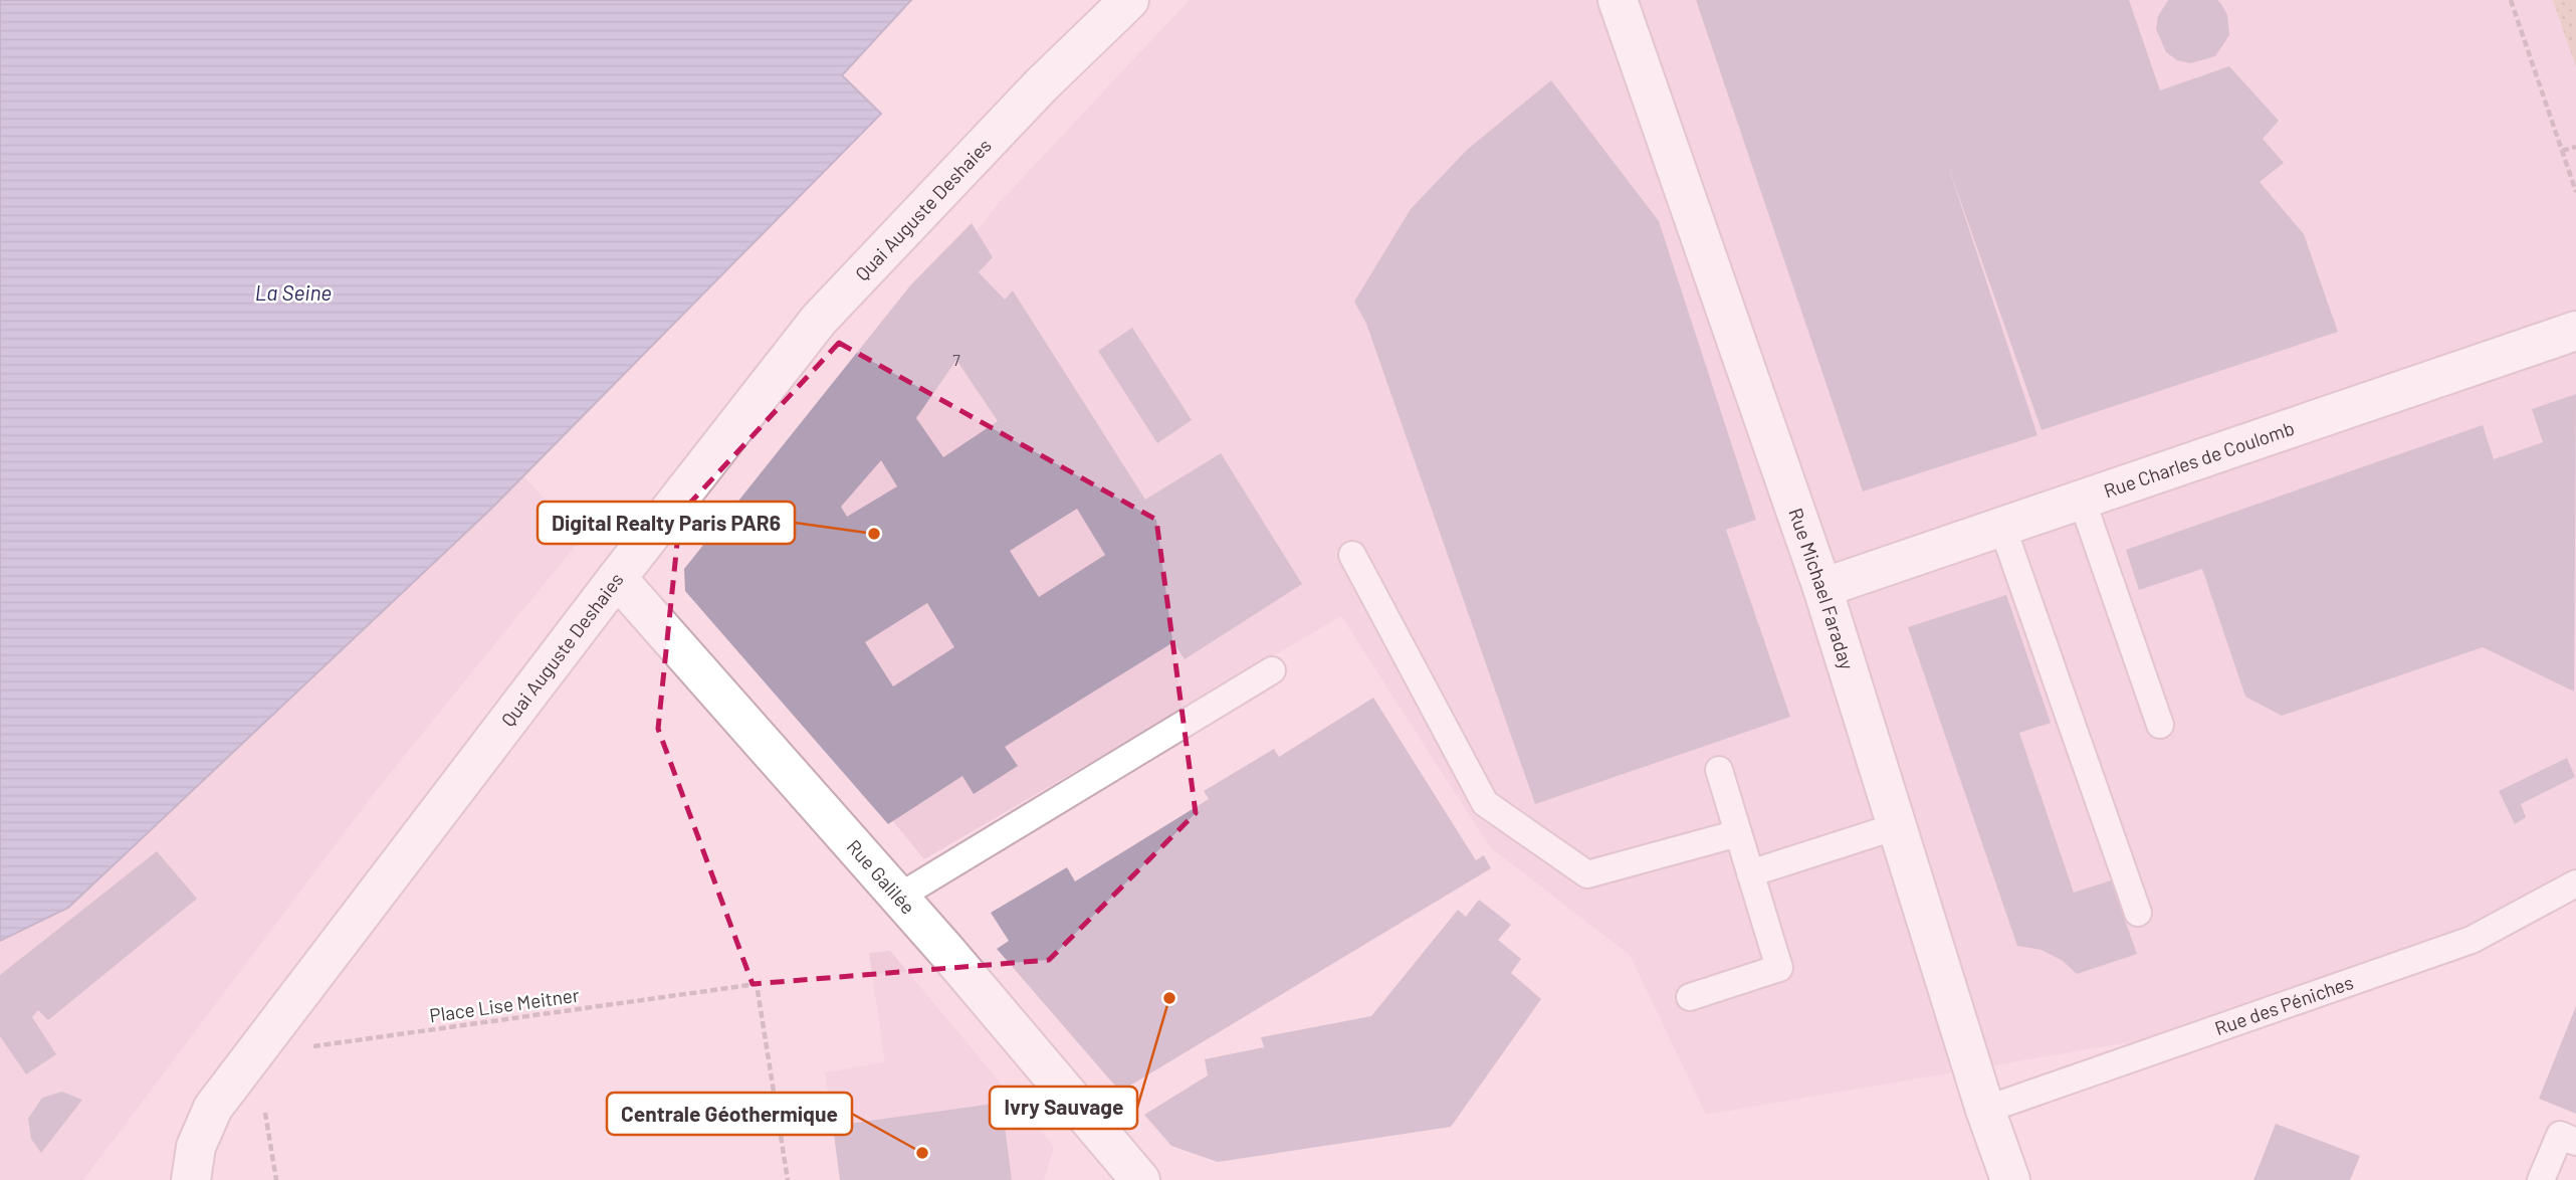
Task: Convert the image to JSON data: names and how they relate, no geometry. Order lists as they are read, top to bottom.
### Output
{
  "streets": {
    "street": [
      "Quai Auguste Deshaies",
      "Rue Charles de Coulomb",
      "Rue Michael Faraday",
      "Rue Galilée"
    ],
    "lane": ["Rue des Péniches"],
    "path": ["Place Lise Meitner"]
  },
  "crossings": [
    ["Quai Auguste Deshaies", "Rue Galilée"],
    ["Quai Auguste Deshaies", "Place Lise Meitner"],
    ["Rue Charles de Coulomb", "Rue Michael Faraday"],
    ["Rue Michael Faraday", "Rue des Péniches"]
  ],
  "water": ["La Seine"],
  "places": ["Digital Realty Paris PAR6", "Ivry Sauvage", "Centrale Géothermique"],
  "house_numbers": ["7"]
}
